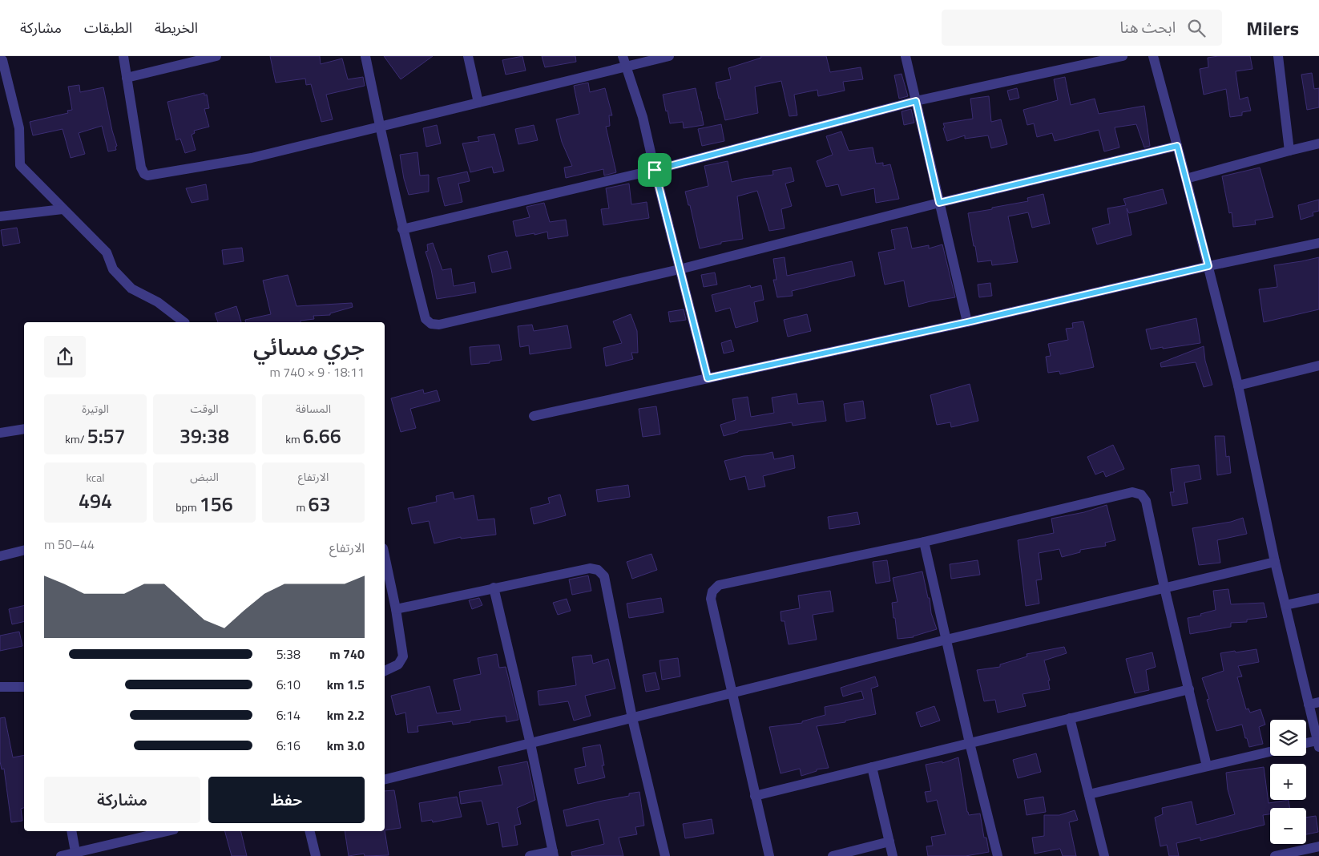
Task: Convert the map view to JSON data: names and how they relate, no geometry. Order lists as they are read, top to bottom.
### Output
{
  "page": {
    "header": "Milers",
    "search": "ابحث هنا",
    "nav": ["الخريطة", "الطبقات", "مشاركة"],
    "heading": ["جري مسائي", "18:11 · 9 × 740 m"],
    "stats": [
      ["المسافة", "6.66 km"],
      ["الوقت", "39:38"],
      ["الوتيرة", "5:57 /km"],
      ["الارتفاع", "63 m"],
      ["النبض", "156 bpm"],
      ["kcal", "494"]
    ],
    "chart": ["الارتفاع", "44–50 m"],
    "list": [
      {
        "name": "740 m",
        "note": "5:38"
      },
      {
        "name": "1.5 km",
        "note": "6:10"
      },
      {
        "name": "2.2 km",
        "note": "6:14"
      },
      {
        "name": "3.0 km",
        "note": "6:16"
      }
    ],
    "map_buttons": ["+", "−"],
    "buttons": ["حفظ", "مشاركة"]
  }
}
